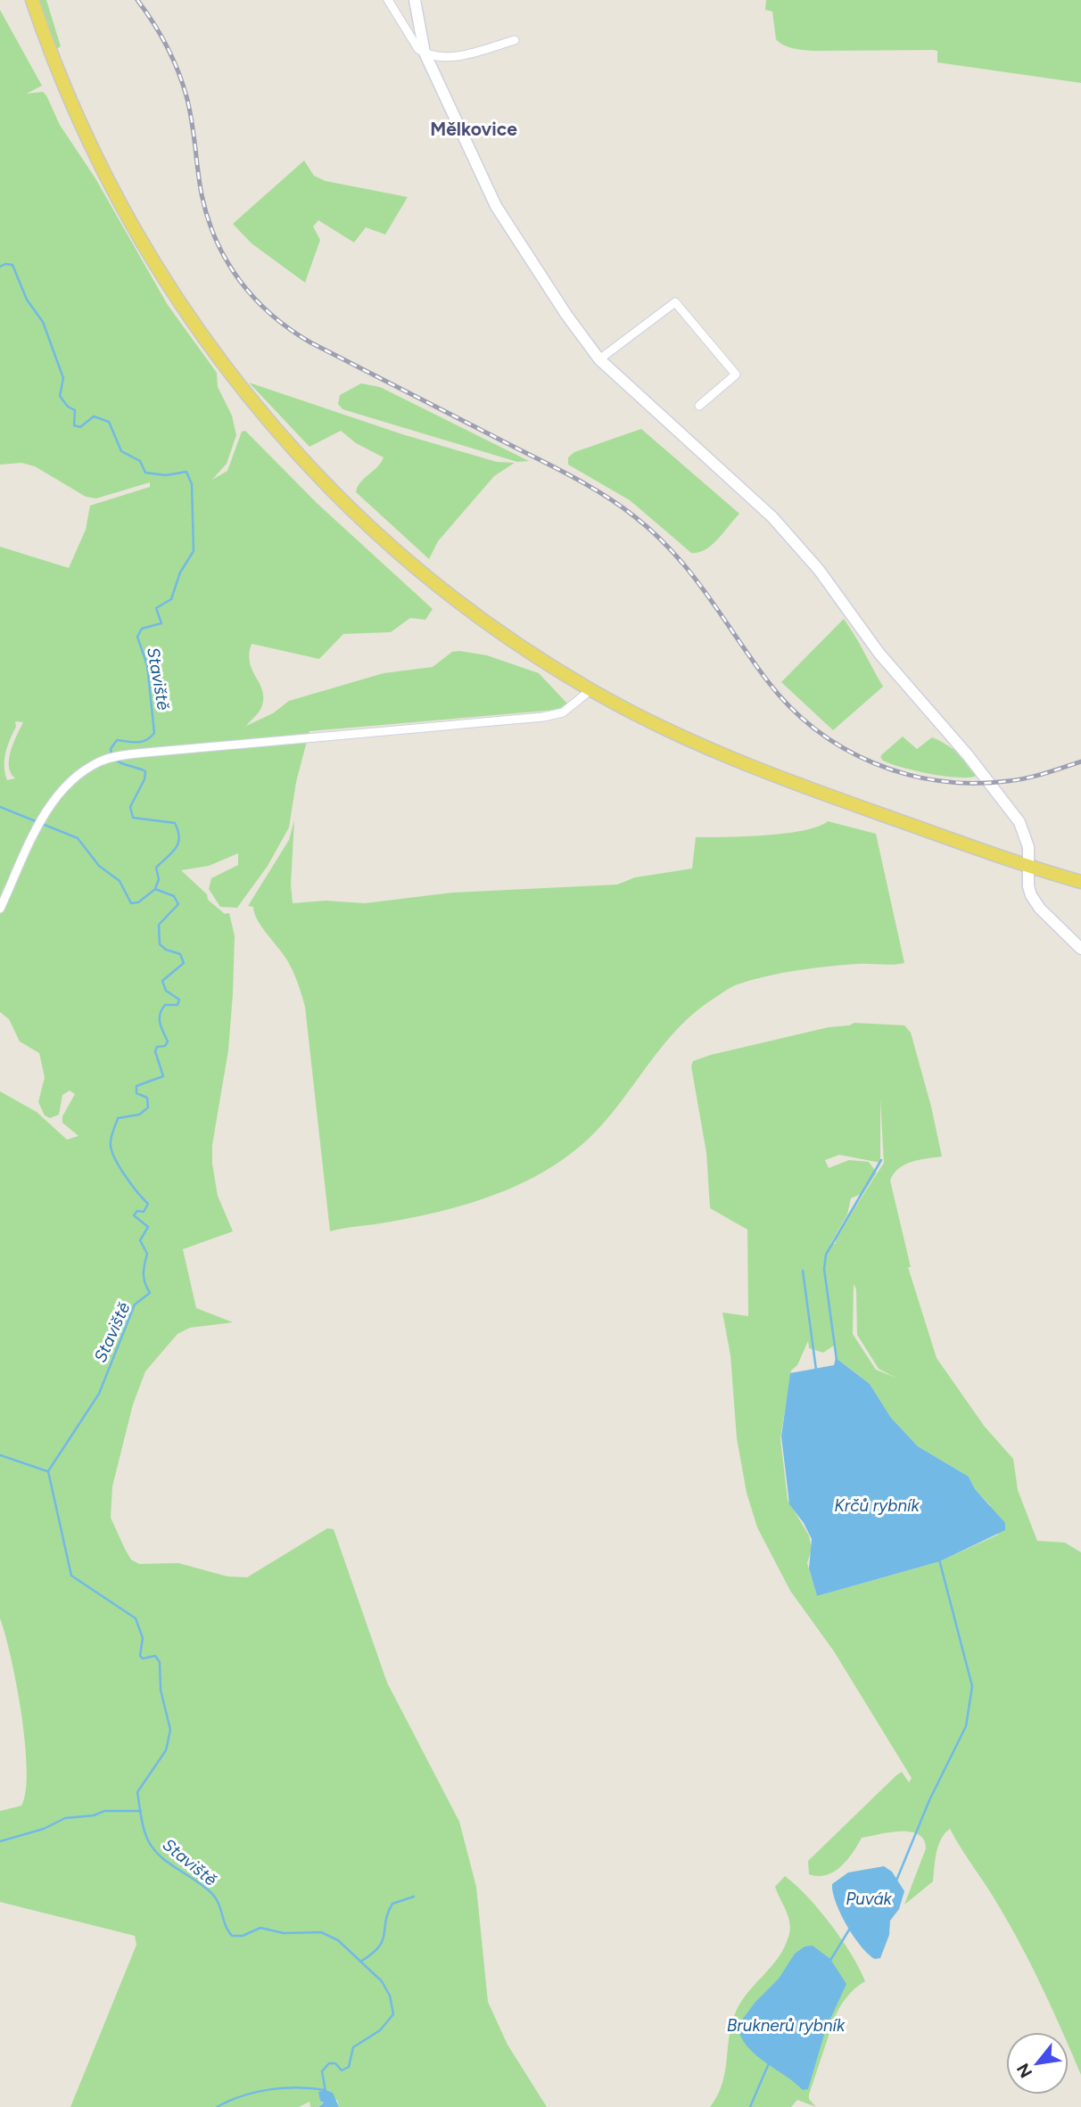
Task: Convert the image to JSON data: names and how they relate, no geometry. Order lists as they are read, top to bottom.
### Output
{
  "districts": ["Mělkovice"],
  "water": [
    "Staviště",
    "Krčů rybník",
    "Puvák",
    "Bruknerů rybník"
  ],
  "north": "bottom left"
}
